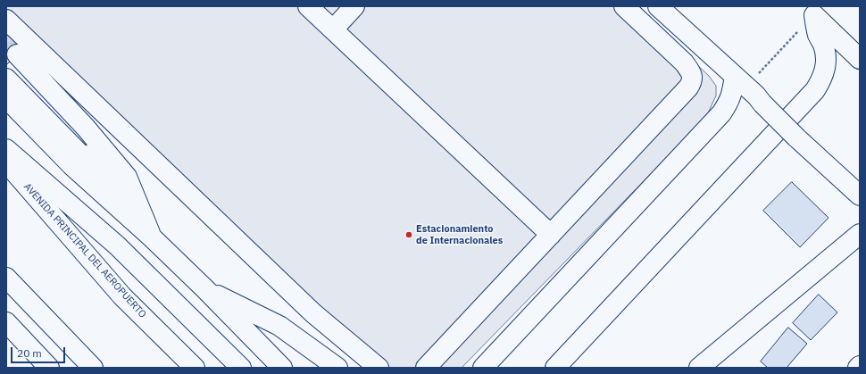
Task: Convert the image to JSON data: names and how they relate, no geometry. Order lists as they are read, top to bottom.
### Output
{
  "streets": {
    "main road": ["AVENIDA PRINCIPAL DEL AEROPUERTO"]
  },
  "places": ["Estacionamiento de Internacionales"],
  "scale_bar": "20 m"
}
